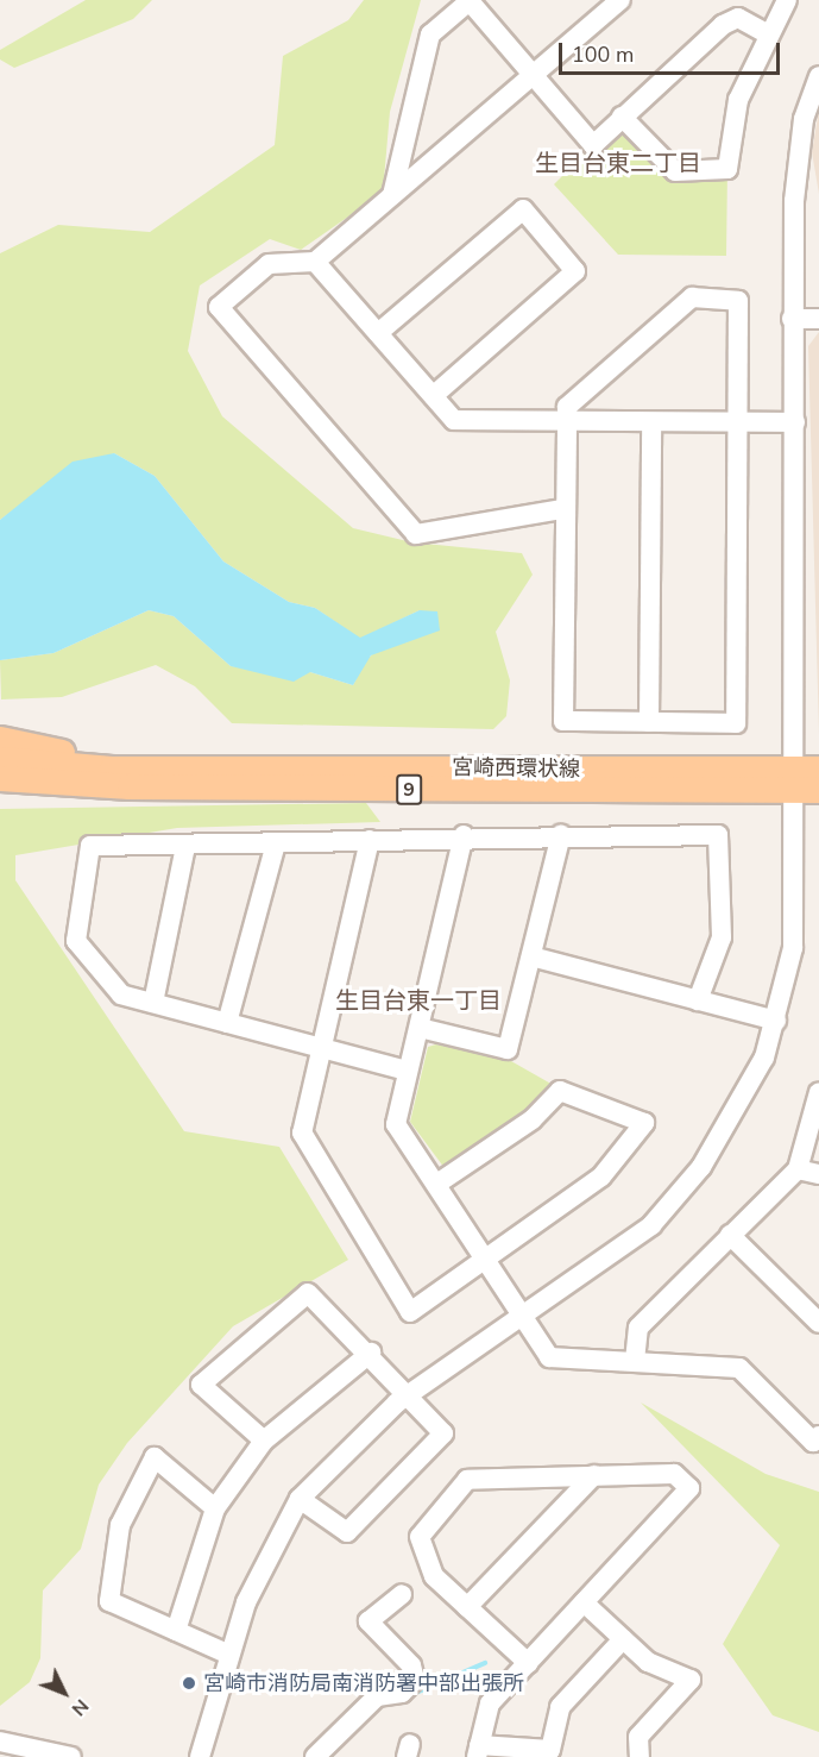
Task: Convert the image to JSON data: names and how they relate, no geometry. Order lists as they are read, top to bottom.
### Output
{
  "streets": {
    "main road": ["宮崎西環状線", "9"]
  },
  "districts": ["生目台東二丁目", "生目台東一丁目"],
  "places": ["宮崎市消防局南消防署中部出張所"],
  "scale_bar": "100 m",
  "north": "bottom right"
}
